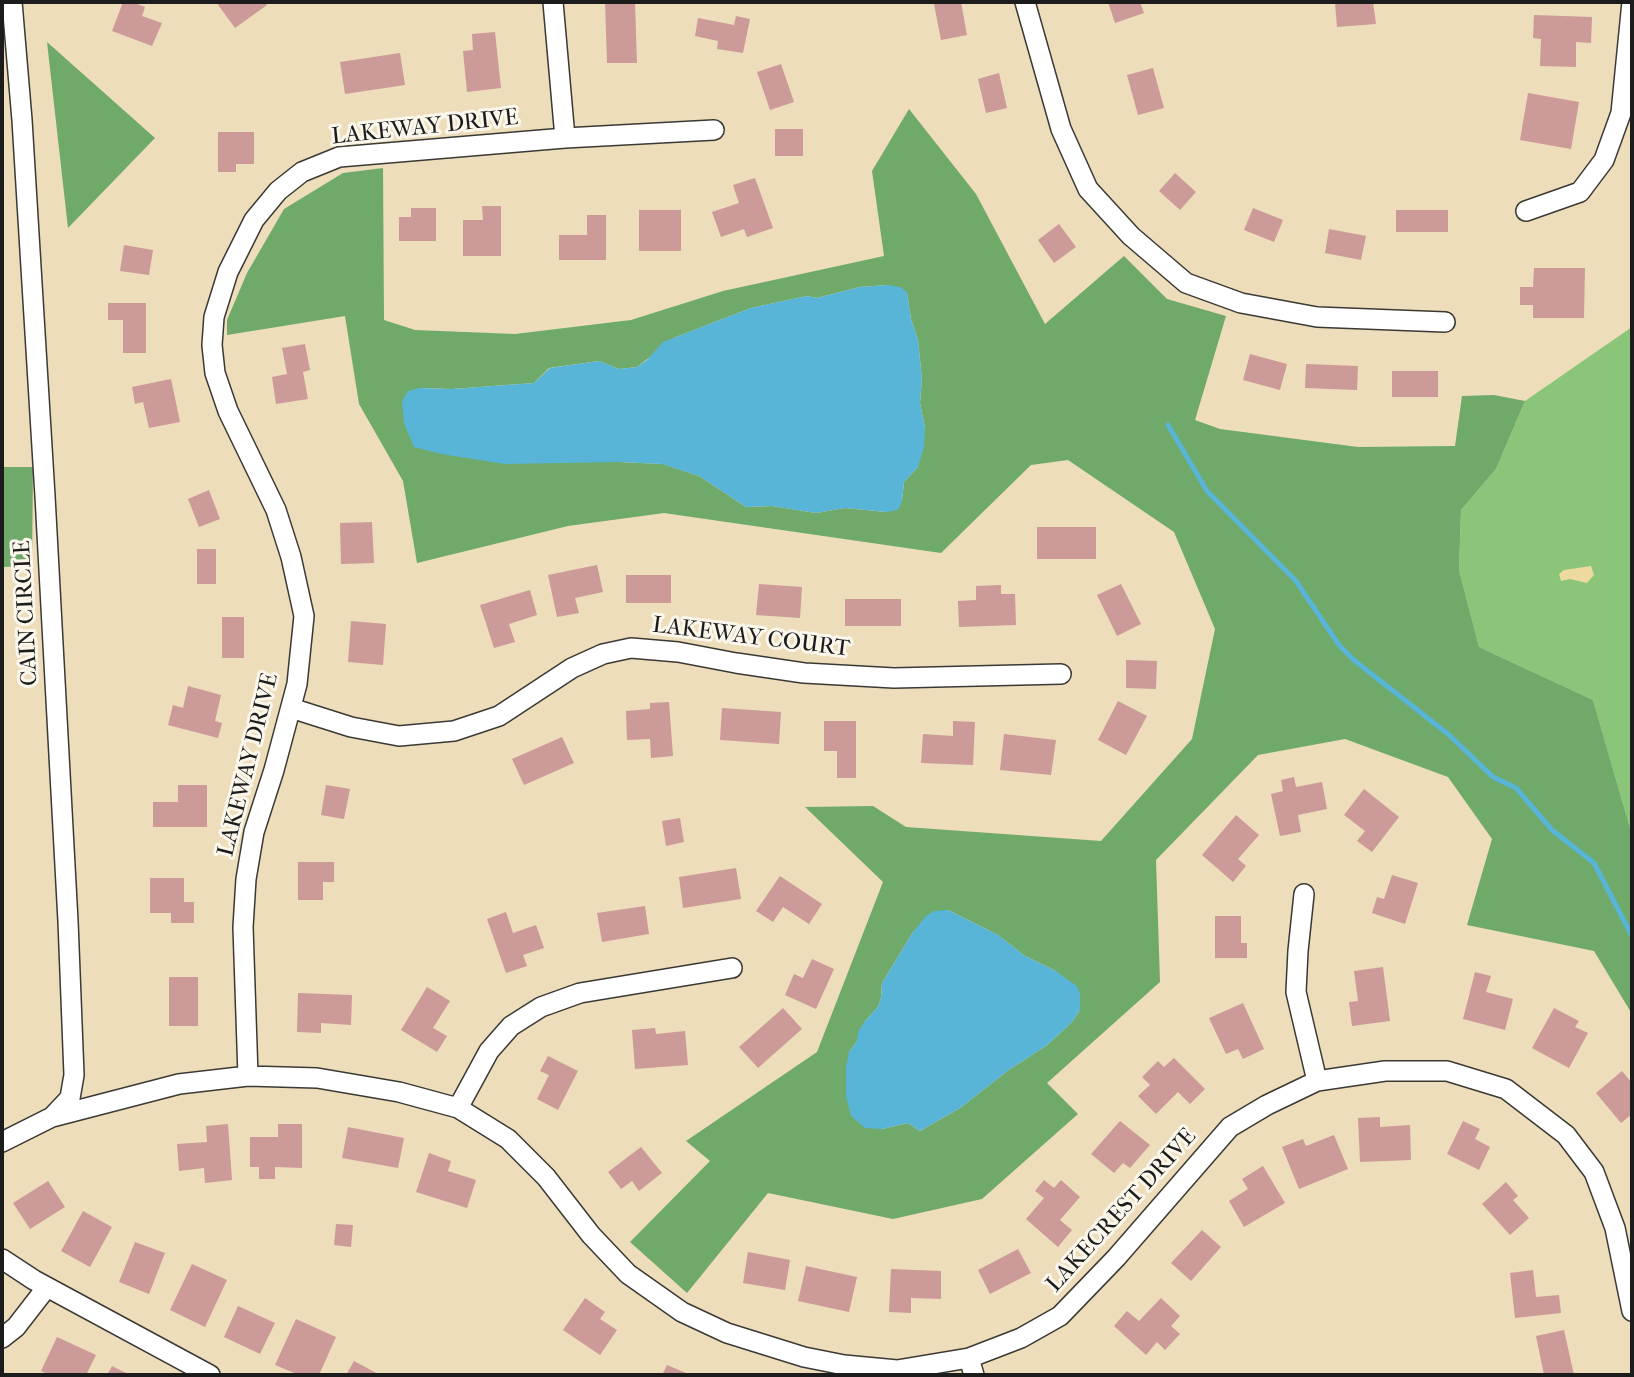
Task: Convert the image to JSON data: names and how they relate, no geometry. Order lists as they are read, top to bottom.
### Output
{
  "streets": {
    "street": [
      "LAKEWAY DRIVE",
      "CAIN CIRCLE",
      "LAKEWAY COURT",
      "LAKECREST DRIVE"
    ]
  },
  "crossings": [
    ["LAKEWAY DRIVE", "LAKEWAY COURT"],
    ["LAKEWAY DRIVE", "LAKECREST DRIVE"],
    ["CAIN CIRCLE", "LAKECREST DRIVE"]
  ]
}
